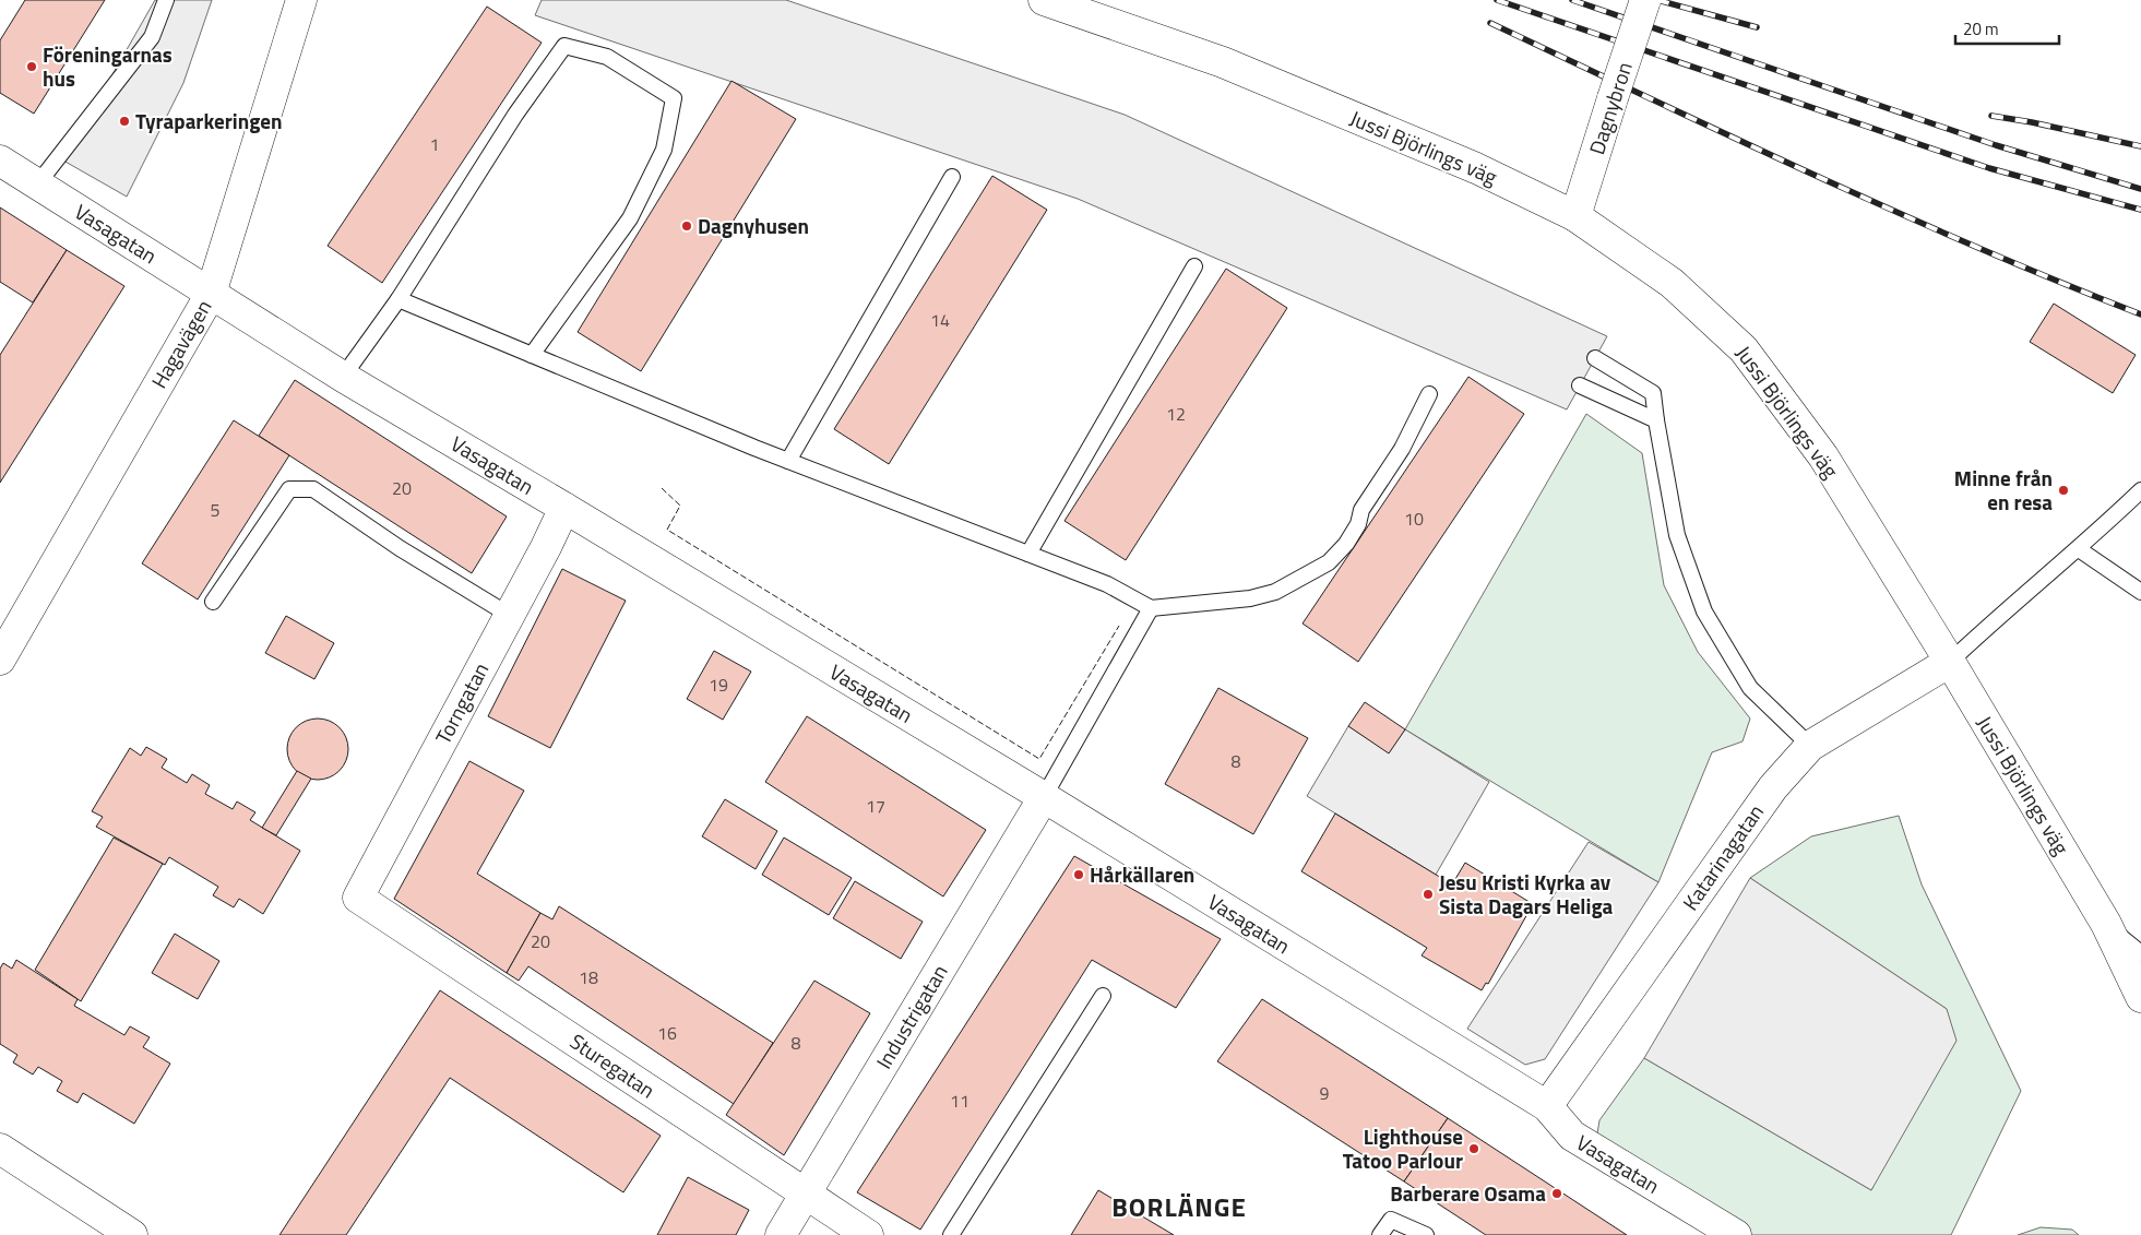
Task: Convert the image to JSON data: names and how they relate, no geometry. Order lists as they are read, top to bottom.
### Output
{
  "streets": {
    "street": [
      "Dagnybron",
      "Jussi Björlings väg",
      "Vasagatan",
      "Hagavägen",
      "Torngatan",
      "Katarinagatan",
      "Industrigatan",
      "Sturegatan"
    ]
  },
  "crossings": [
    ["Dagnybron", "Jussi Björlings väg"],
    ["Jussi Björlings väg", "Katarinagatan"],
    ["Vasagatan", "Hagavägen"],
    ["Vasagatan", "Torngatan"],
    ["Vasagatan", "Katarinagatan"],
    ["Vasagatan", "Industrigatan"],
    ["Torngatan", "Sturegatan"],
    ["Industrigatan", "Sturegatan"]
  ],
  "districts": ["BORLÄNGE"],
  "places": [
    "Föreningarnas hus",
    "Tyraparkeringen",
    "Dagnyhusen",
    "Minne från en resa",
    "Hårkällaren",
    "Jesu Kristi Kyrka av Sista Dagars Heliga",
    "Lighthouse Tatoo Parlour",
    "Barberare Osama"
  ],
  "house_numbers": [
    "1",
    "14",
    "12",
    "20",
    "5",
    "10",
    "19",
    "8",
    "17",
    "20",
    "18",
    "16",
    "8",
    "9",
    "11"
  ],
  "scale_bar": "20 m"
}
